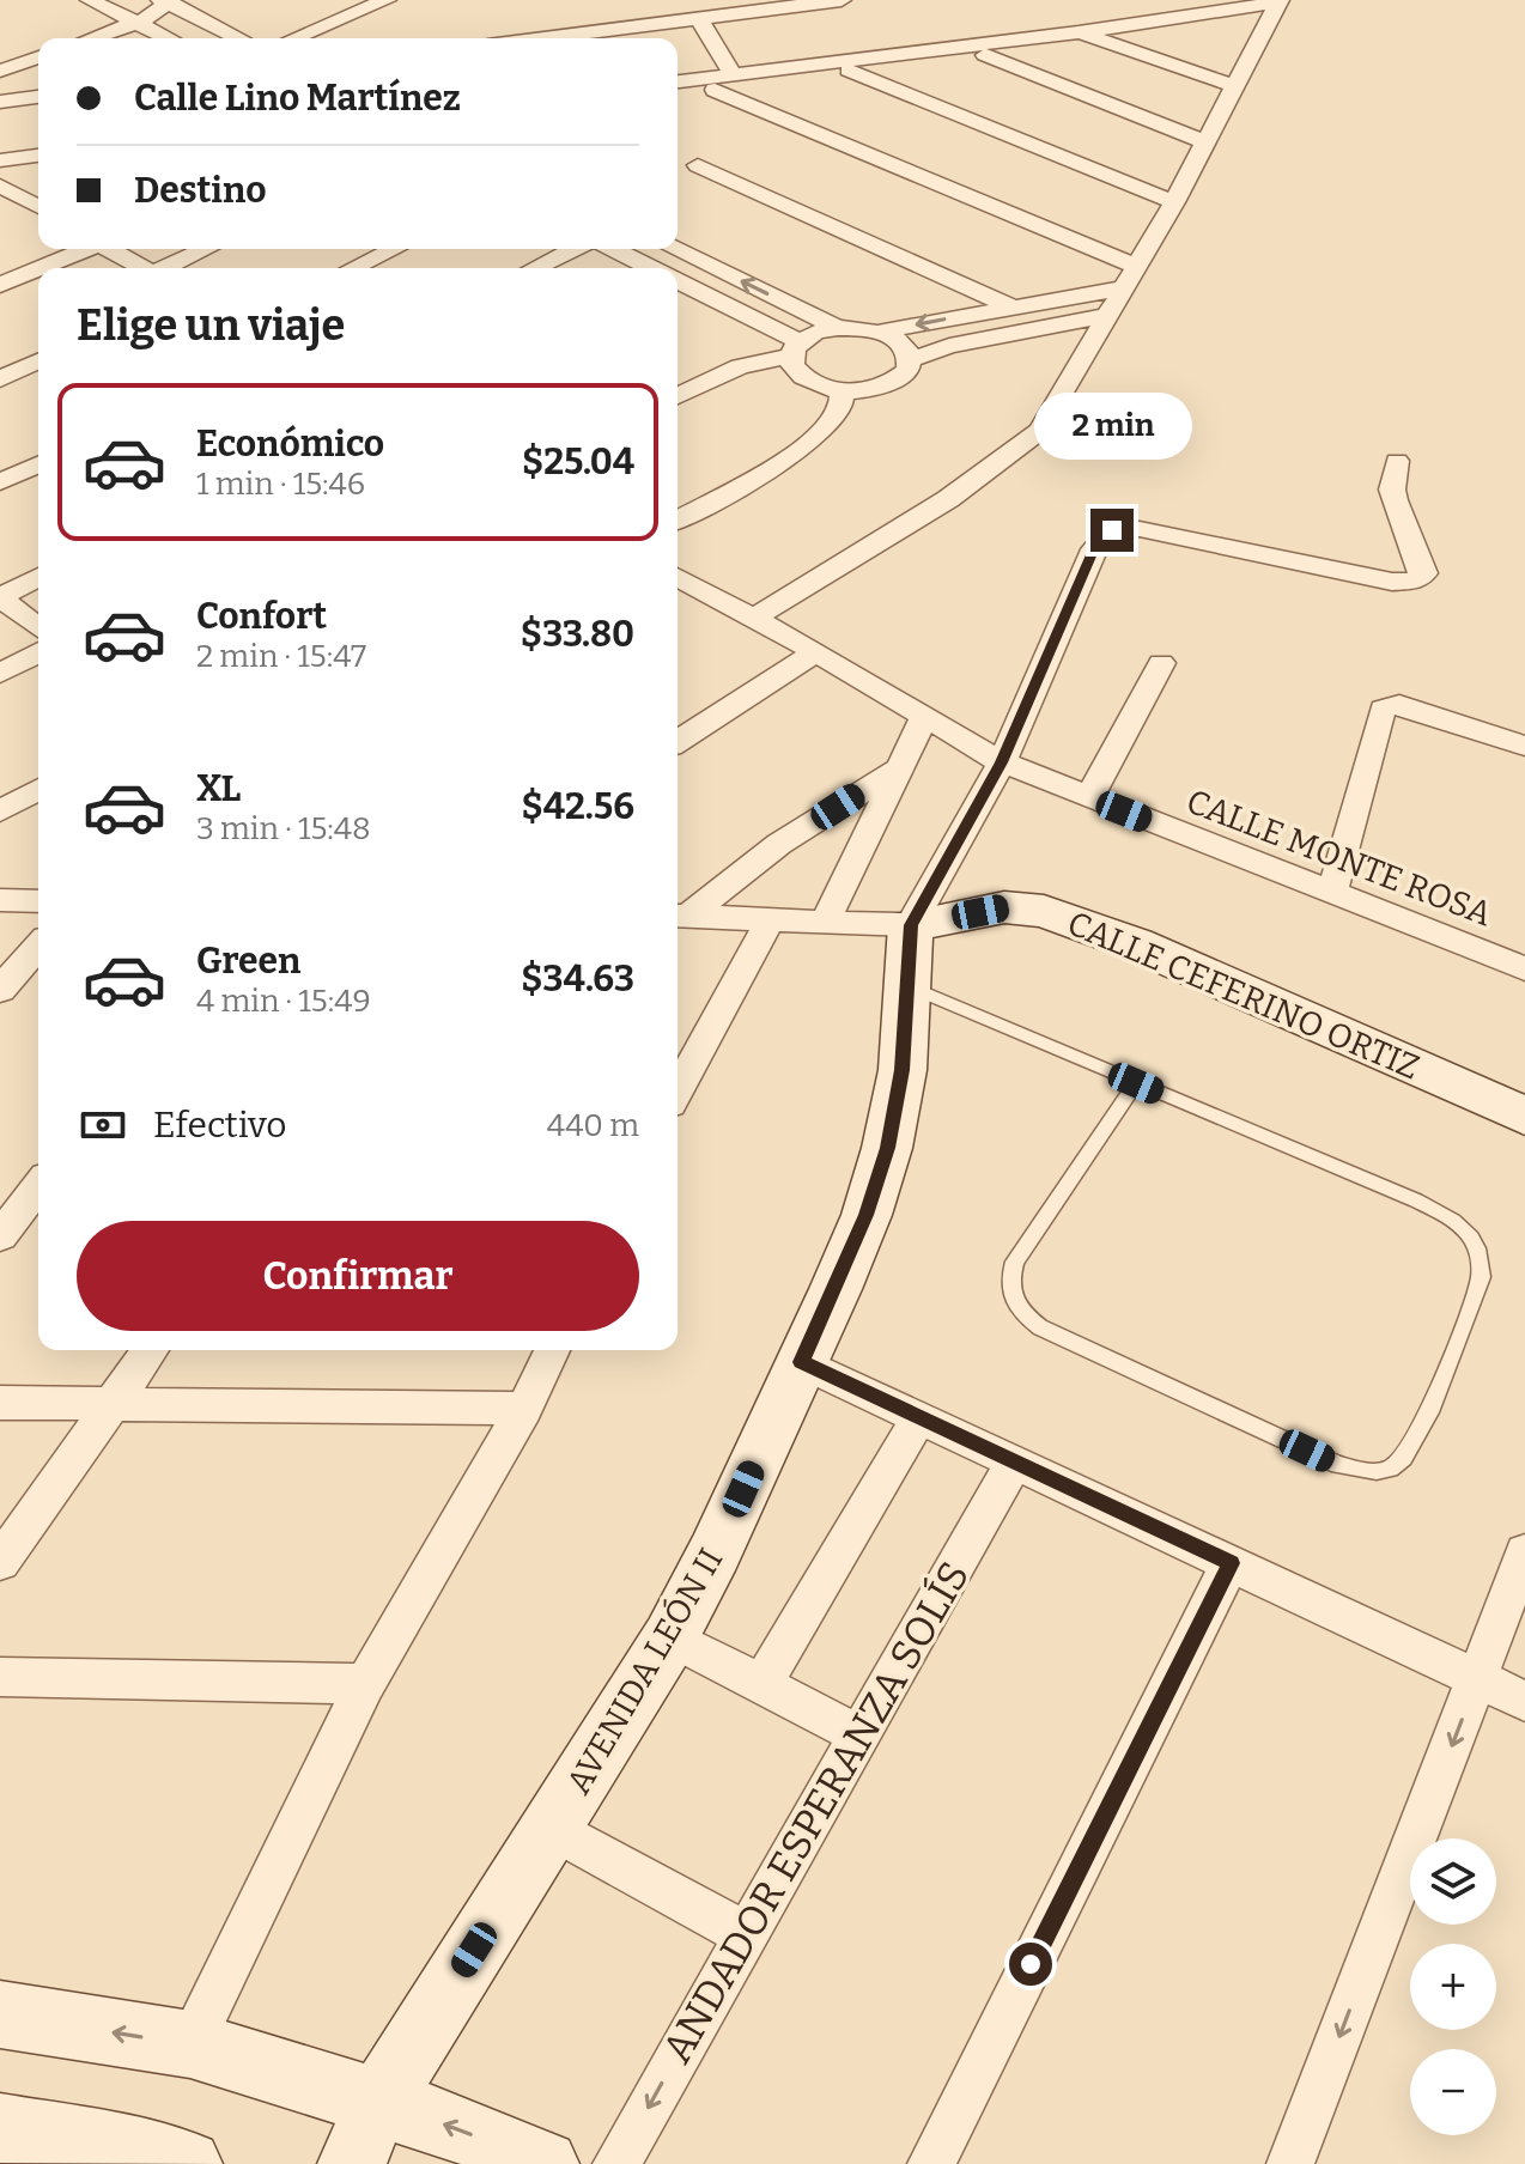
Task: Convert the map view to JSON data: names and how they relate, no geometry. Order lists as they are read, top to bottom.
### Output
{
  "streets": {
    "street": [
      "CALLE MONTE ROSA",
      "CALLE CEFERINO ORTIZ",
      "AVENIDA LEÓN II",
      "ANDADOR ESPERANZA SOLÍS"
    ]
  },
  "crossings": [
    ["CALLE CEFERINO ORTIZ", "AVENIDA LEÓN II"]
  ],
  "page": {
    "banner": ["Calle Lino Martínez", "Destino"],
    "heading": "Elige un viaje",
    "list": [
      {
        "name": "Económico",
        "note": "1 min · 15:46",
        "value": "$25.04"
      },
      {
        "name": "Confort",
        "note": "2 min · 15:47",
        "value": "$33.80"
      },
      {
        "name": "XL",
        "note": "3 min · 15:48",
        "value": "$42.56"
      },
      {
        "name": "Green",
        "note": "4 min · 15:49",
        "value": "$34.63"
      }
    ],
    "bubble": "2 min",
    "pay": ["Efectivo", "440 m"],
    "buttons": "Confirmar",
    "map_buttons": ["+", "−"]
  }
}
